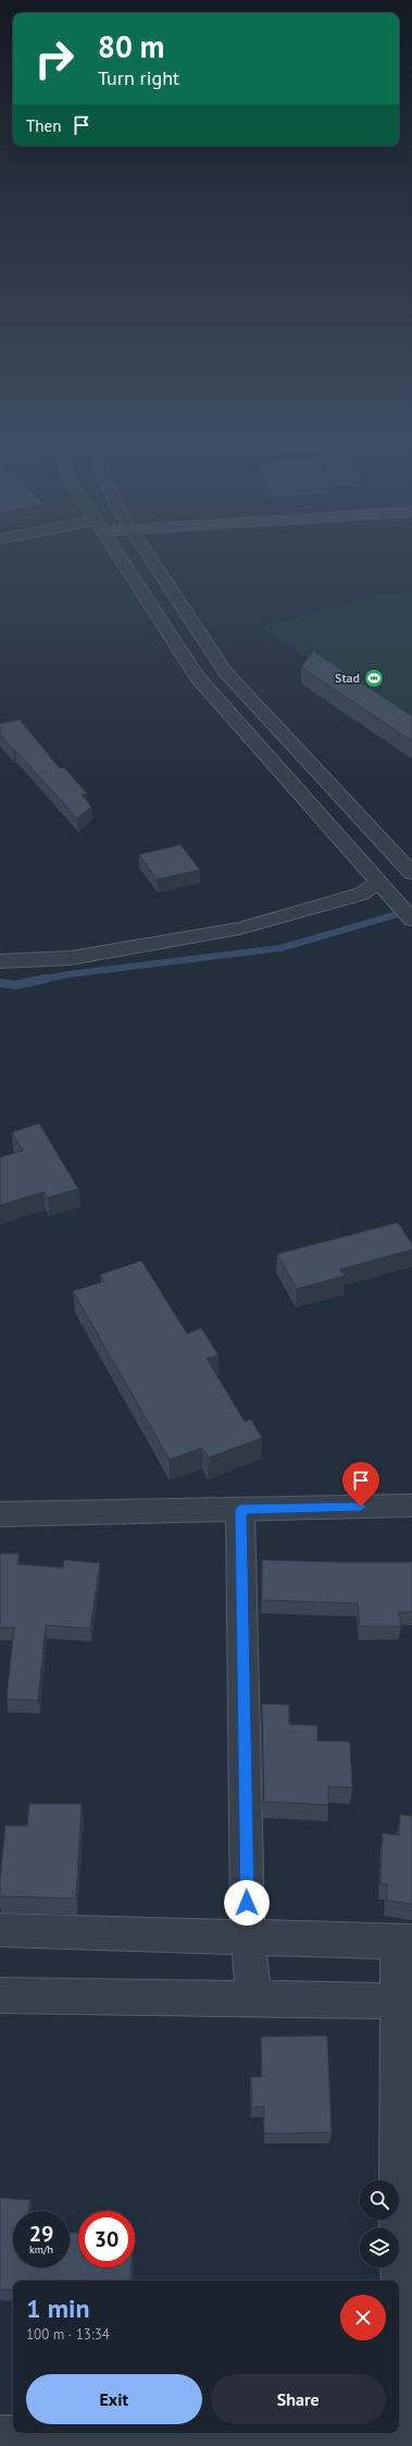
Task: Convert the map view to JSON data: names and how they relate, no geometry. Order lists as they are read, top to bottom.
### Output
{
  "places": {
    "sports": ["Stad"]
  },
  "page": {
    "turn": ["80 m", "Turn right"],
    "then": "Then",
    "speed": "29 km/h",
    "limit": "30",
    "heading": ["1 min", "100 m · 13:34"],
    "buttons": ["Exit", "Share"]
  }
}
